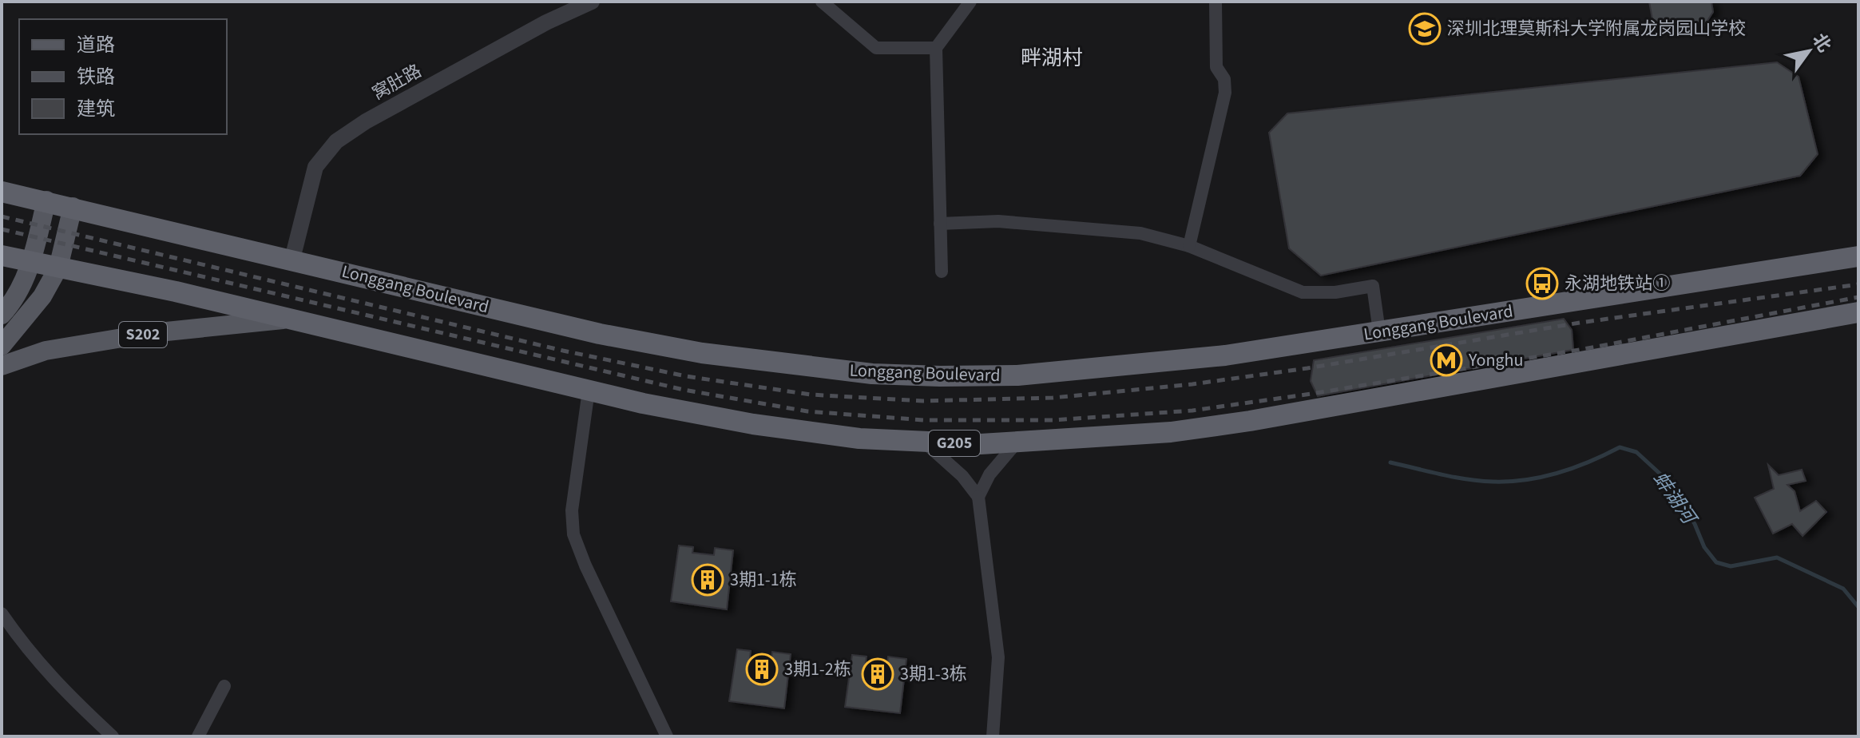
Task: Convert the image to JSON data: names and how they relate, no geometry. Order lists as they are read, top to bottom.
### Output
{
  "streets": {
    "highway": ["Longgang Boulevard", "G205"],
    "main road": ["S202"],
    "street": ["窝肚路"]
  },
  "crossings": [
    ["窝肚路", "Longgang Boulevard"],
    ["S202", "G205"]
  ],
  "districts": ["畔湖村"],
  "water": ["蚌湖河"],
  "places": {
    "school or university": ["深圳北理莫斯科大学附属龙岗园山学校"],
    "bus stop": ["永湖地铁站①"],
    "metro station": ["Yonghu"],
    "building": ["3期1-1栋", "3期1-2栋", "3期1-3栋"]
  },
  "legend": ["道路", "铁路", "建筑"],
  "north": "top right"
}
